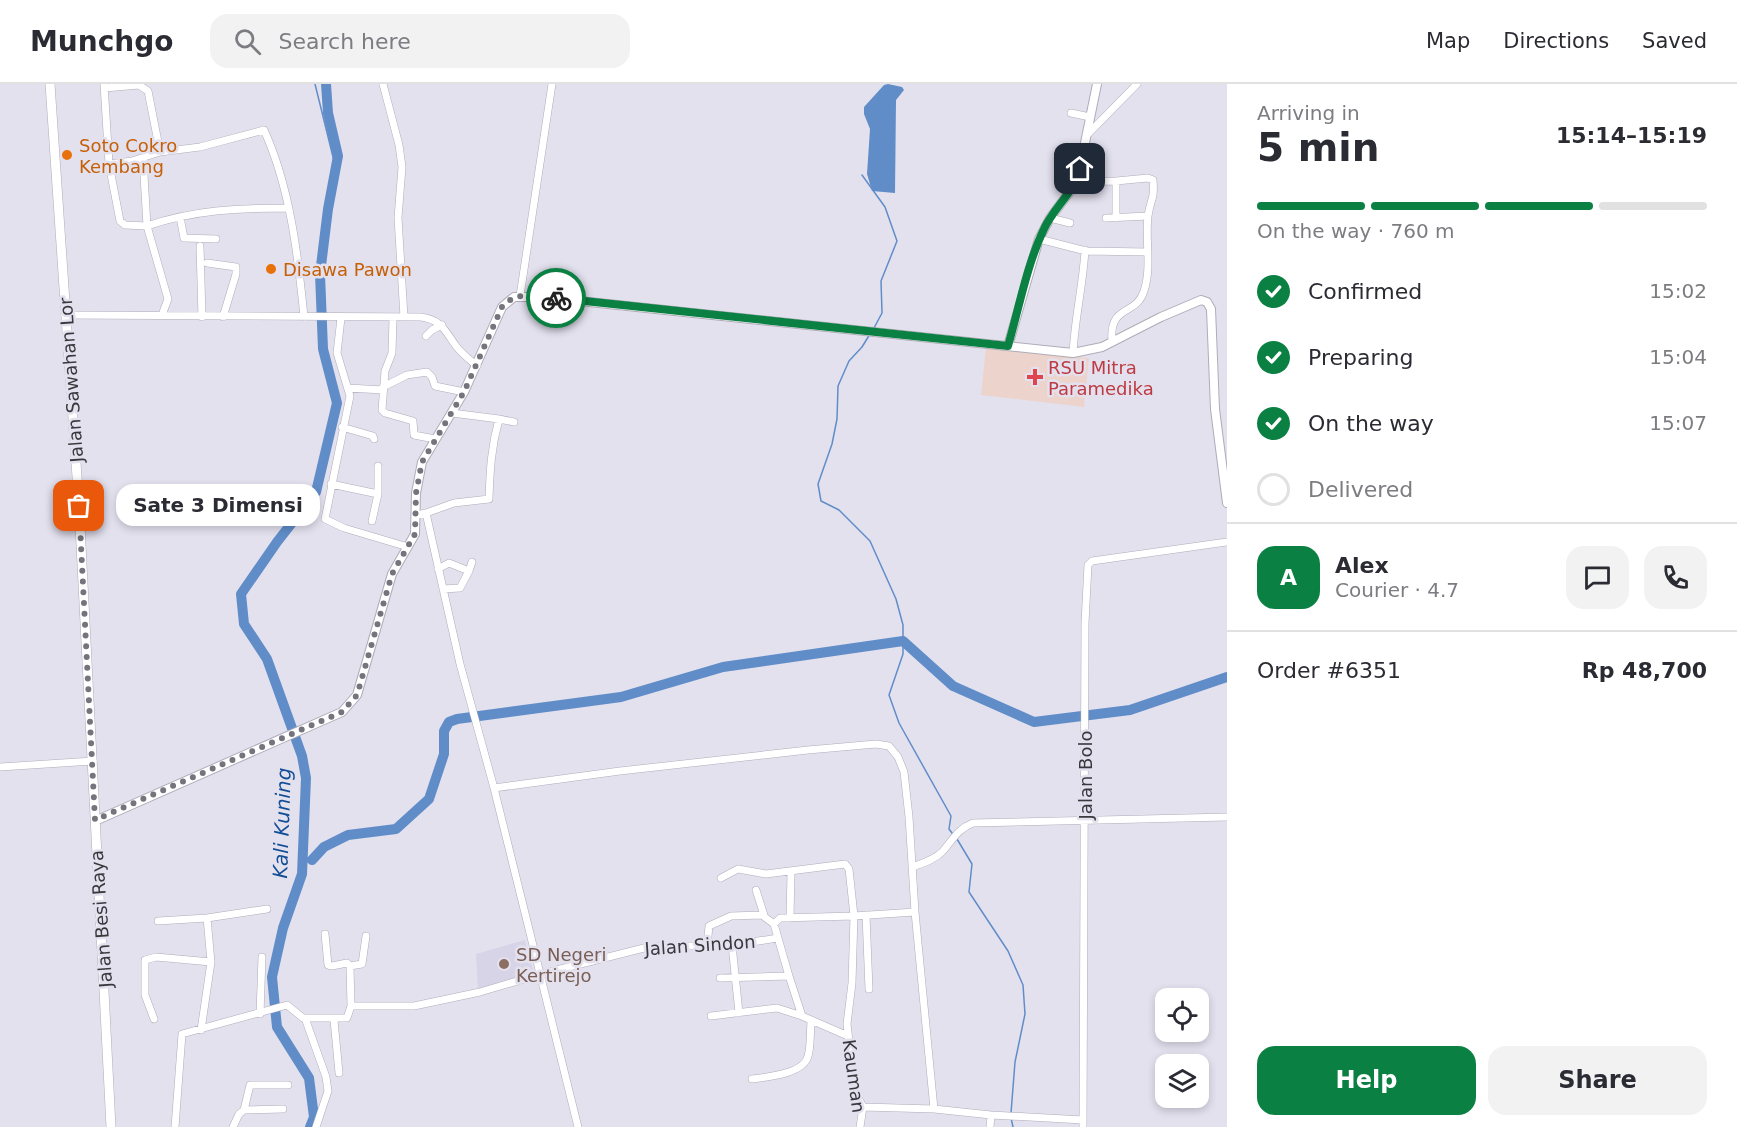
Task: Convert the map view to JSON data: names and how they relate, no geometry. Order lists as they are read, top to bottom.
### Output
{
  "streets": {
    "main road": ["Jalan Sawahan Lor", "Jalan Besi Raya"],
    "street": ["Jalan Bolo", "Jalan Sindon", "Kauman"]
  },
  "crossings": [
    ["Jalan Sawahan Lor", "Jalan Besi Raya"]
  ],
  "water": ["Kali Kuning"],
  "places": {
    "other": [
      "Soto Cokro Kembang",
      "Disawa Pawon",
      "Sate 3 Dimensi",
      "SD Negeri Kertirejo"
    ],
    "health": ["RSU Mitra Paramedika"]
  },
  "page": {
    "header": "Munchgo",
    "search": "Search here",
    "nav": ["Map", "Directions", "Saved"],
    "heading": ["5 min", "Arriving in", "15:14–15:19"],
    "panel": [
      "Alex",
      "Courier · 4.7",
      "Order #6351",
      "Rp 48,700"
    ],
    "bar": "On the way · 760 m",
    "list": [
      ["Confirmed", "15:02"],
      ["Preparing", "15:04"],
      ["On the way", "15:07"],
      "Delivered"
    ],
    "bubble": "Sate 3 Dimensi",
    "round": "A",
    "buttons": ["Help", "Share"]
  }
}
